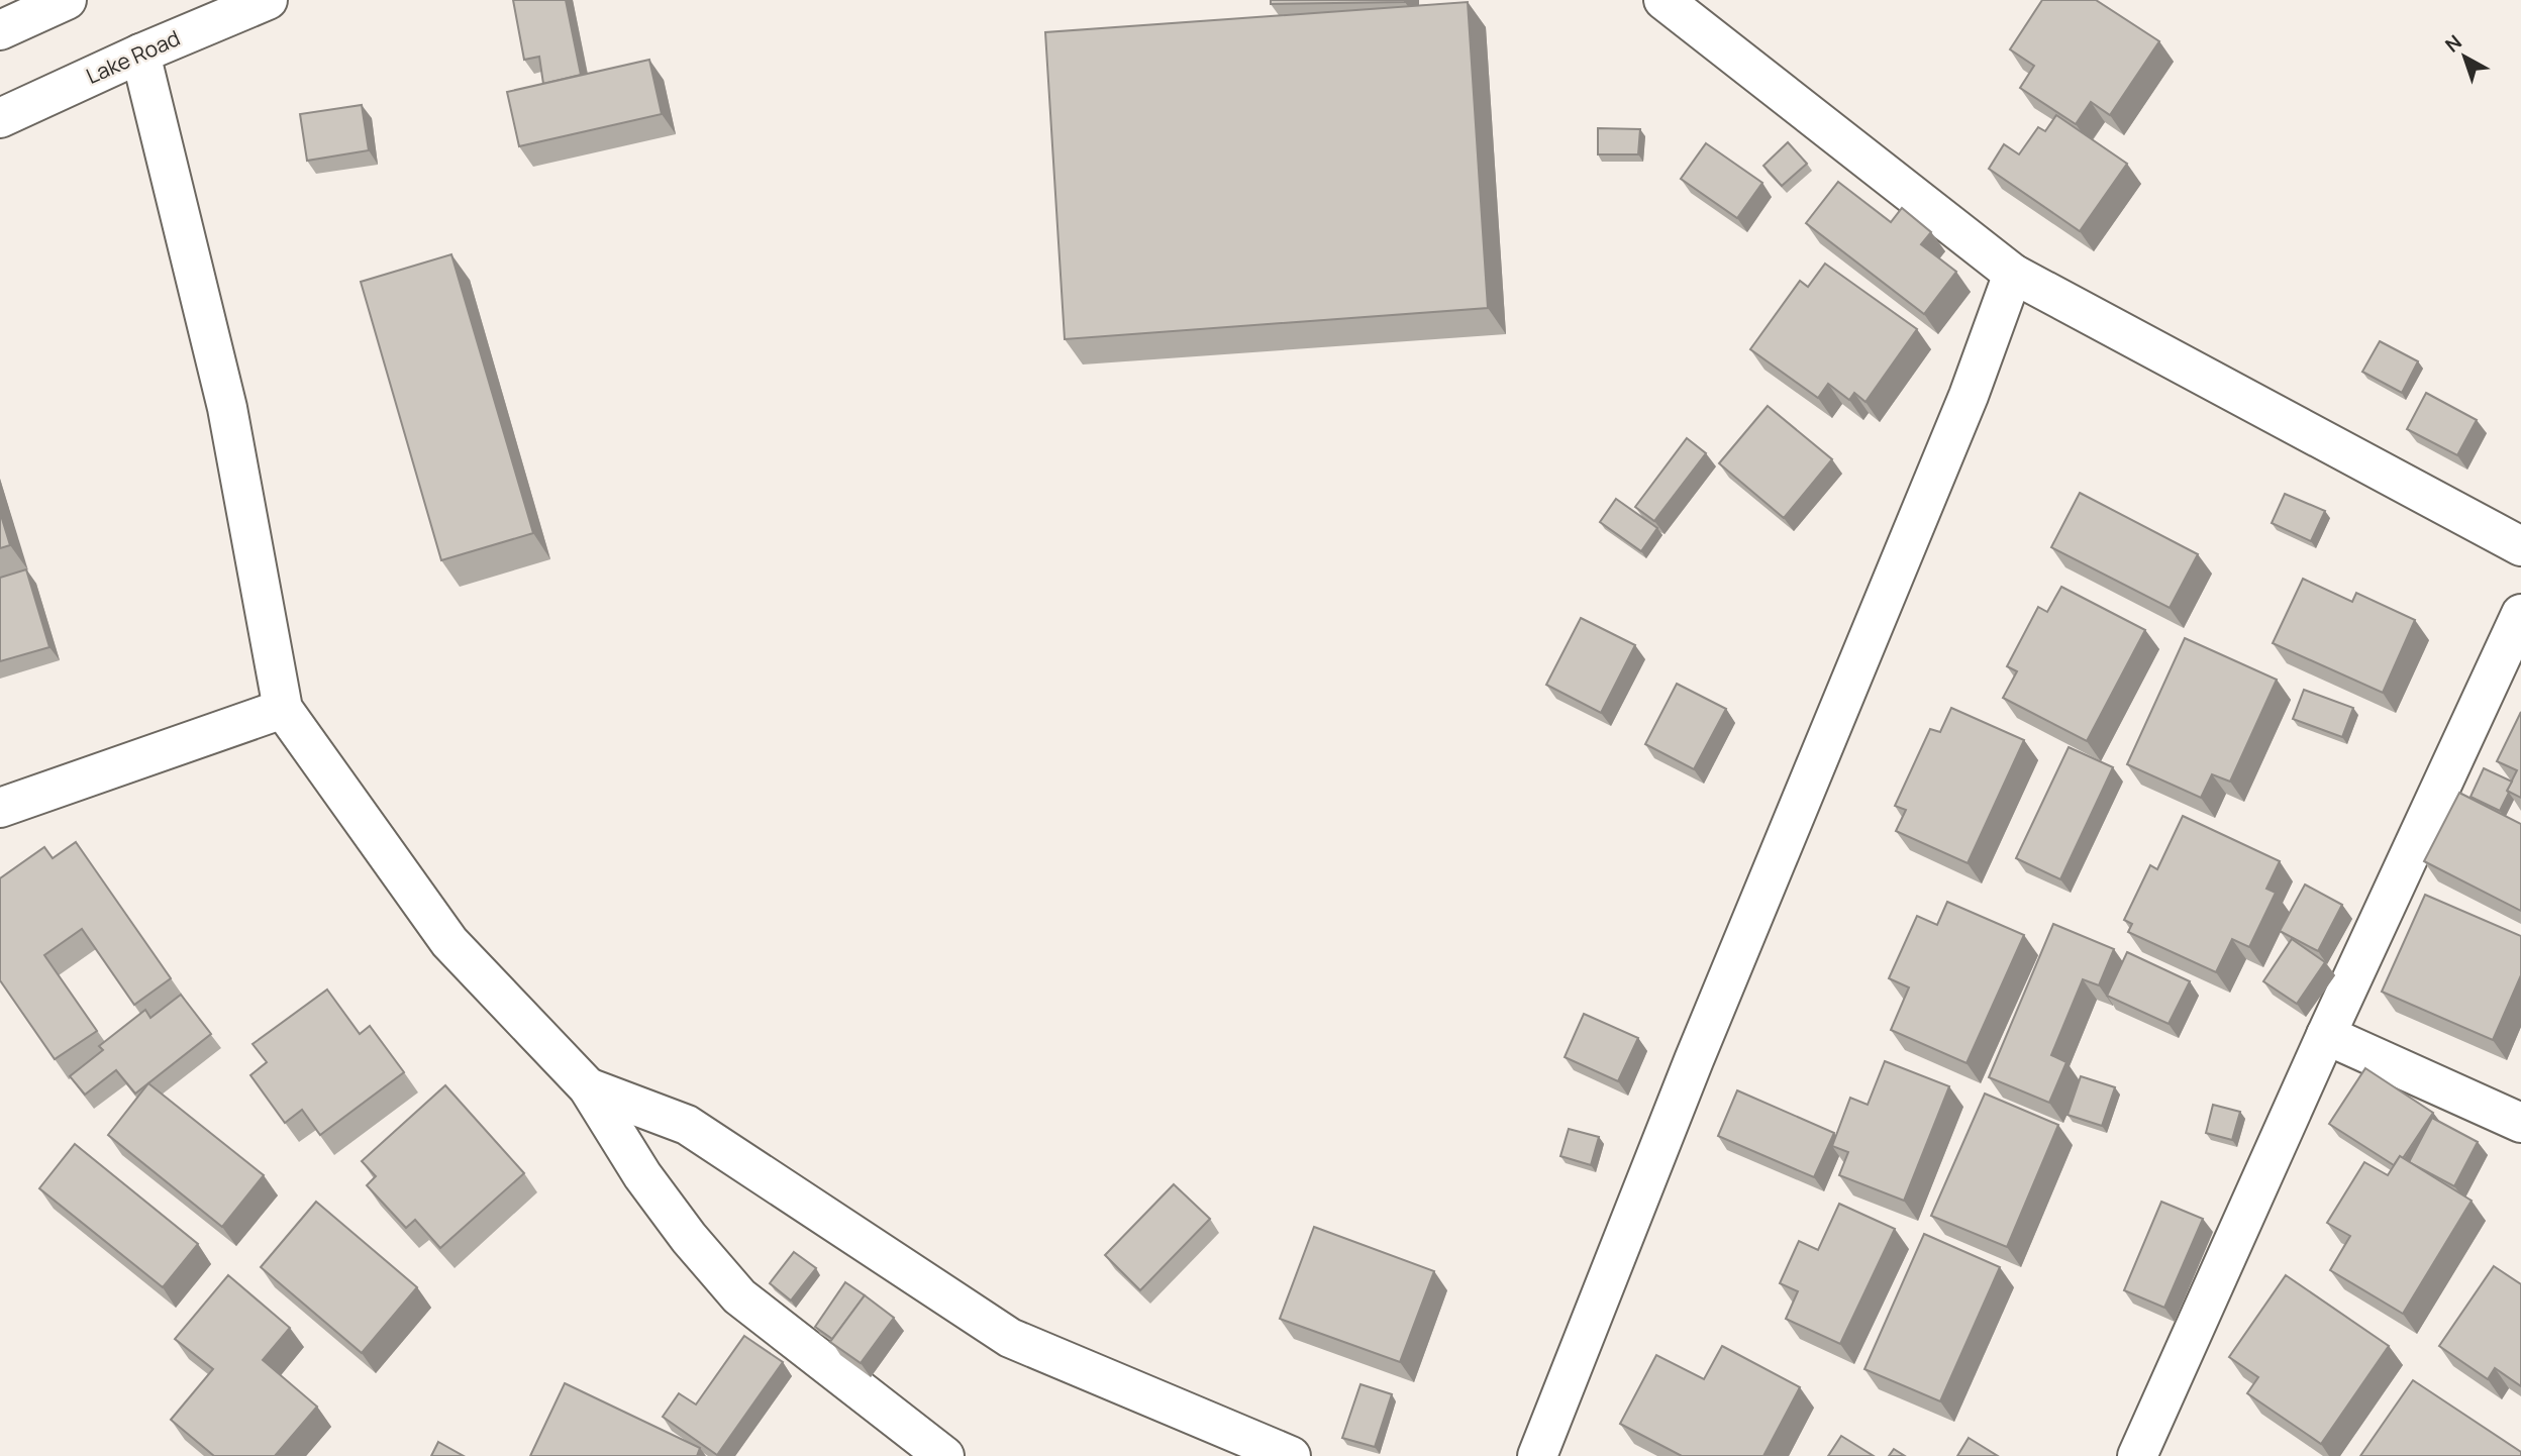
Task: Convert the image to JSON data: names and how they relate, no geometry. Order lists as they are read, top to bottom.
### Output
{
  "streets": {
    "street": ["Lake Road"]
  },
  "north": "top left"
}
